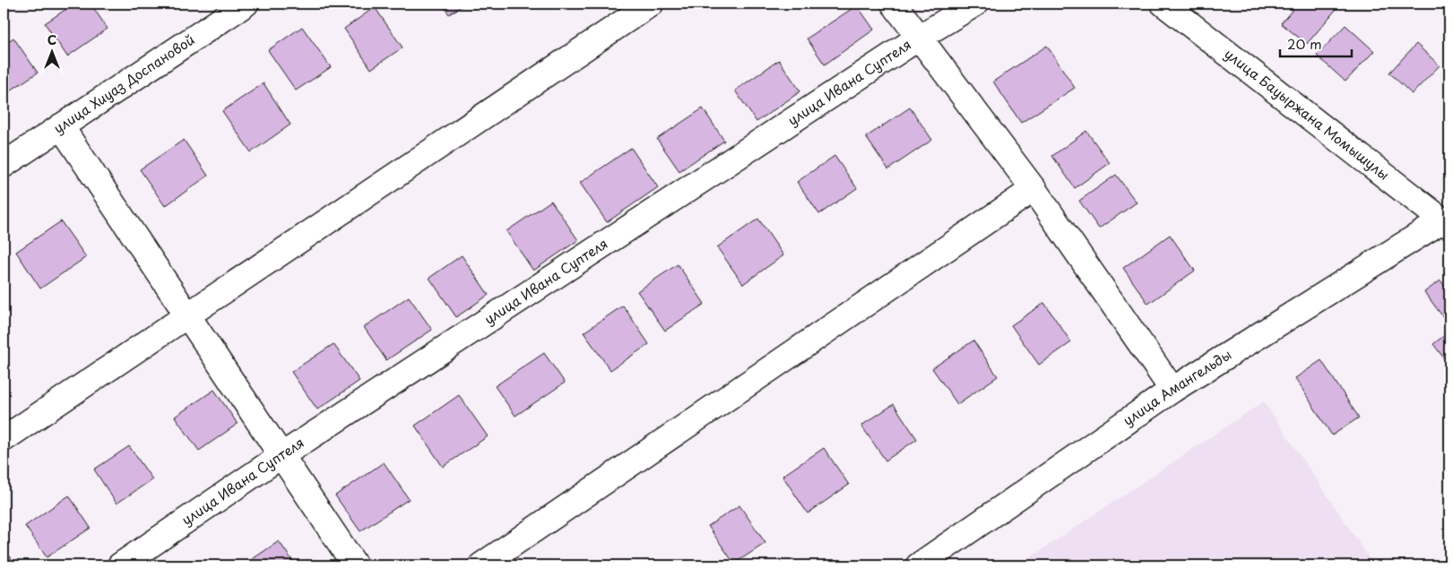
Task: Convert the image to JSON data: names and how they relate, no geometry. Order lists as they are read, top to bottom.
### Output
{
  "streets": {
    "street": [
      "улица Ивана Суптеля",
      "улица Хиуаз Доспановой",
      "улица Бауыржана Момышулы",
      "улица Амангельды"
    ]
  },
  "crossings": [
    ["улица Бауыржана Момышулы", "улица Амангельды"]
  ],
  "scale_bar": "20 m",
  "north": "top"
}
